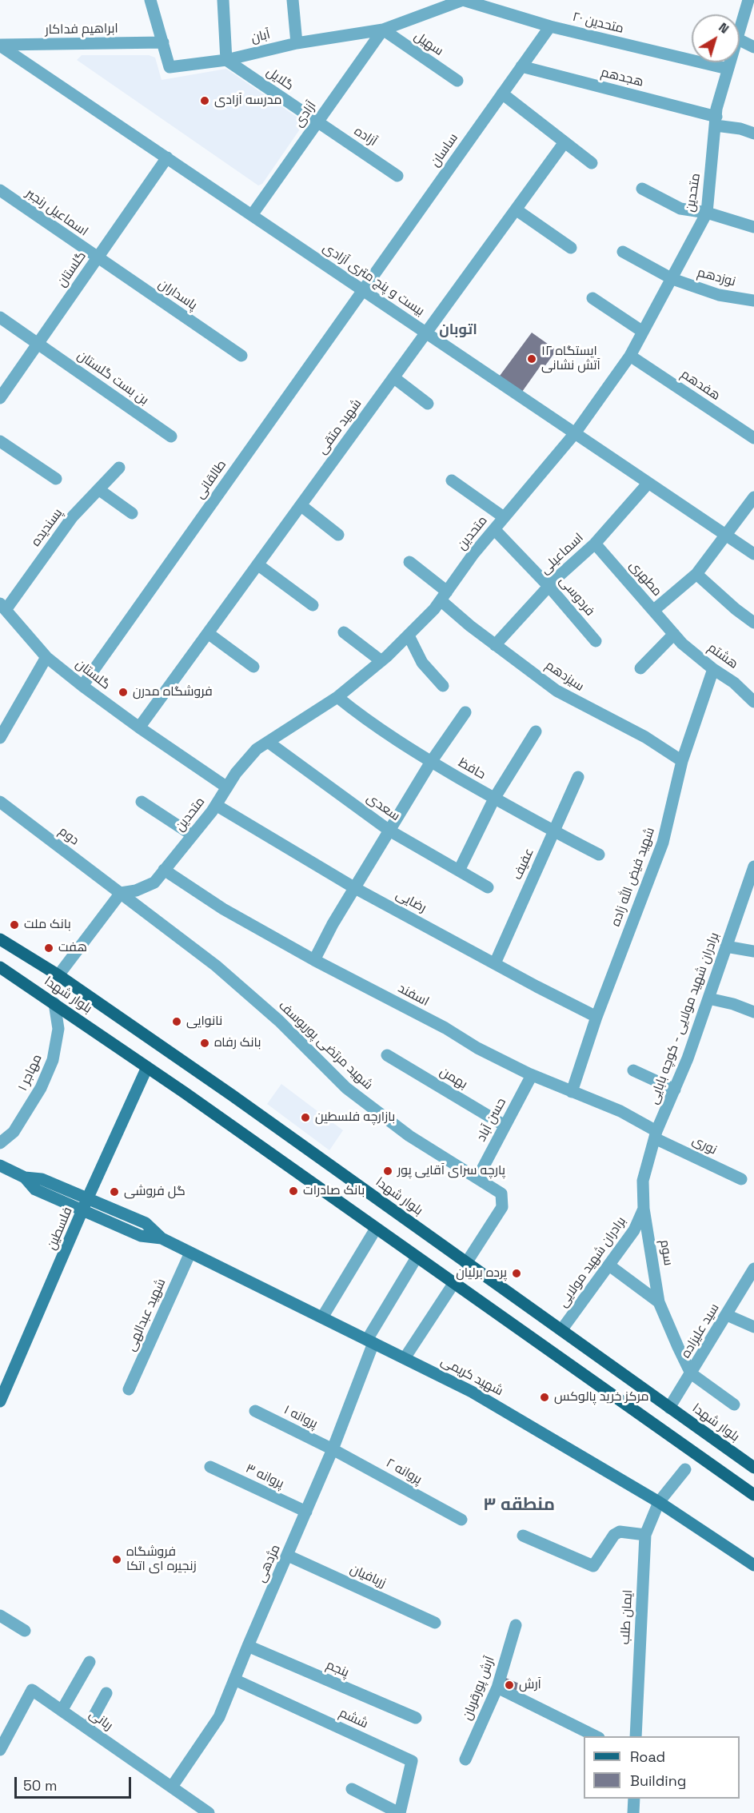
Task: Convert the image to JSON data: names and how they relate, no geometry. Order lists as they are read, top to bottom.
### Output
{
  "streets": {
    "main road": ["بلوار شهدا", "فلسطین", "شهید کریمی"],
    "street": [
      "متحدین ۲۰",
      "ابراهیم فداکار",
      "آبان",
      "سهیل",
      "هجدهم",
      "گلایل",
      "آزادی",
      "آزاده",
      "ساسان",
      "متحدین",
      "اسماعیل رنجبر",
      "گلستان",
      "نوزدهم",
      "بیست و پنج متری آزادی",
      "پاسداران",
      "بن بست گلستان",
      "هفدهم",
      "شهید متقی",
      "طالقانی",
      "پسندیده",
      "اسماعیلی",
      "مطهری",
      "فردوسی",
      "هشتم",
      "سیزدهم",
      "حافظ",
      "سعدی",
      "دوم",
      "عفیف",
      "شهید فیض الله زاده",
      "رضایی",
      "اسفند",
      "برادران شهید مولایی - کوچه بابایی",
      "شهید مرتضی پوریوسف",
      "مهاجر ۱",
      "بهمن",
      "حسن آباد",
      "نوری",
      "سوم",
      "برادران شهید مولایی",
      "شهید عبدالهی",
      "سید علیزاده",
      "پروانه ۱",
      "پروانه ۲",
      "پروانه ۳",
      "مژدهی",
      "زربافیان",
      "ایمان طلب",
      "پنجم",
      "آرش پورقربان",
      "ششم",
      "ربانی"
    ]
  },
  "crossings": [
    ["متحدین ۲۰", "آبان"],
    ["متحدین ۲۰", "ساسان"],
    ["متحدین ۲۰", "متحدین"],
    ["ابراهیم فداکار", "آبان"],
    ["ابراهیم فداکار", "بیست و پنج متری آزادی"],
    ["آبان", "سهیل"],
    ["آبان", "گلایل"],
    ["آبان", "آزادی"],
    ["سهیل", "آزادی"],
    ["هجدهم", "ساسان"],
    ["هجدهم", "متحدین"],
    ["گلایل", "آزادی"],
    ["گلایل", "آزاده"],
    ["آزادی", "آزاده"],
    ["آزادی", "بیست و پنج متری آزادی"],
    ["ساسان", "بیست و پنج متری آزادی"],
    ["ساسان", "طالقانی"],
    ["متحدین", "گلستان"],
    ["متحدین", "نوزدهم"],
    ["متحدین", "بیست و پنج متری آزادی"],
    ["متحدین", "هفدهم"],
    ["متحدین", "فردوسی"],
    ["متحدین", "سیزدهم"],
    ["متحدین", "حافظ"],
    ["متحدین", "سعدی"],
    ["متحدین", "دوم"],
    ["متحدین", "رضایی"],
    ["متحدین", "اسفند"],
    ["متحدین", "شهید مرتضی پوریوسف"],
    ["اسماعیل رنجبر", "گلستان"],
    ["اسماعیل رنجبر", "پاسداران"],
    ["گلستان", "بیست و پنج متری آزادی"],
    ["گلستان", "پاسداران"],
    ["گلستان", "بن بست گلستان"],
    ["گلستان", "شهید متقی"],
    ["گلستان", "طالقانی"],
    ["گلستان", "پسندیده"],
    ["بیست و پنج متری آزادی", "شهید متقی"],
    ["بیست و پنج متری آزادی", "طالقانی"],
    ["بیست و پنج متری آزادی", "اسماعیلی"],
    ["اسماعیلی", "مطهری"],
    ["اسماعیلی", "فردوسی"],
    ["اسماعیلی", "سیزدهم"],
    ["مطهری", "هشتم"],
    ["هشتم", "شهید فیض الله زاده"],
    ["سیزدهم", "شهید فیض الله زاده"],
    ["حافظ", "عفیف"],
    ["دوم", "شهید مرتضی پوریوسف"],
    ["عفیف", "رضایی"],
    ["شهید فیض الله زاده", "رضایی"],
    ["شهید فیض الله زاده", "اسفند"],
    ["بلوار شهدا", "شهید مرتضی پوریوسف"],
    ["بلوار شهدا", "مهاجر ۱"],
    ["بلوار شهدا", "فلسطین"],
    ["بلوار شهدا", "برادران شهید مولایی"],
    ["بلوار شهدا", "سید علیزاده"],
    ["بلوار شهدا", "مژدهی"],
    ["اسفند", "برادران شهید مولایی - کوچه بابایی"],
    ["اسفند", "حسن آباد"],
    ["اسفند", "نوری"],
    ["برادران شهید مولایی - کوچه بابایی", "نوری"],
    ["برادران شهید مولایی - کوچه بابایی", "سوم"],
    ["برادران شهید مولایی - کوچه بابایی", "برادران شهید مولایی"],
    ["شهید مرتضی پوریوسف", "حسن آباد"],
    ["بهمن", "حسن آباد"],
    ["فلسطین", "شهید کریمی"],
    ["سوم", "برادران شهید مولایی"],
    ["شهید عبدالهی", "شهید کریمی"],
    ["شهید کریمی", "مژدهی"],
    ["شهید کریمی", "ایمان طلب"],
    ["پروانه ۱", "پروانه ۲"],
    ["پروانه ۱", "مژدهی"],
    ["پروانه ۲", "مژدهی"],
    ["پروانه ۳", "مژدهی"],
    ["مژدهی", "زربافیان"],
    ["مژدهی", "پنجم"],
    ["مژدهی", "ششم"],
    ["مژدهی", "ربانی"]
  ],
  "districts": ["اتوبان", "منطقه ۳"],
  "places": [
    "مدرسه آزادی",
    "ایستگاه ۱۲ آتش نشانی",
    "فروشگاه مدرن",
    "بانک ملت",
    "هفت",
    "نانوایی",
    "بانک رفاه",
    "بازارچه فلسطین",
    "پارچه سرای آقایی پور",
    "بانک صادرات",
    "گل فروشی",
    "پرده برلیان",
    "مركز خريد پالوكس",
    "فروشگاه زنجیره ای اتکا",
    "آرش"
  ],
  "legend": ["Road", "Building"],
  "scale_bar": "50 m",
  "north": "top right"
}
